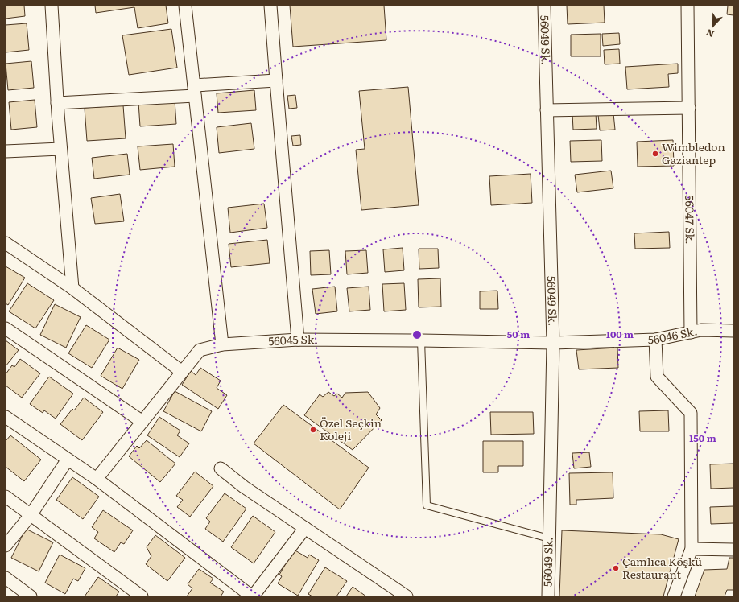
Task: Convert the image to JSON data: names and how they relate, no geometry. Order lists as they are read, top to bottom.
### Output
{
  "streets": {
    "street": [
      "56049 Sk.",
      "56047 Sk.",
      "56046 Sk.",
      "56045 Sk."
    ]
  },
  "crossings": [
    ["56049 Sk.", "56046 Sk."],
    ["56049 Sk.", "56045 Sk."],
    ["56047 Sk.", "56046 Sk."],
    ["56046 Sk.", "56045 Sk."]
  ],
  "places": ["Wimbledon Gaziantep", "Özel Seçkin Koleji", "Çamlıca Köşkü Restaurant"],
  "north": "bottom",
  "rings": ["50 m", "100 m", "150 m"]
}
